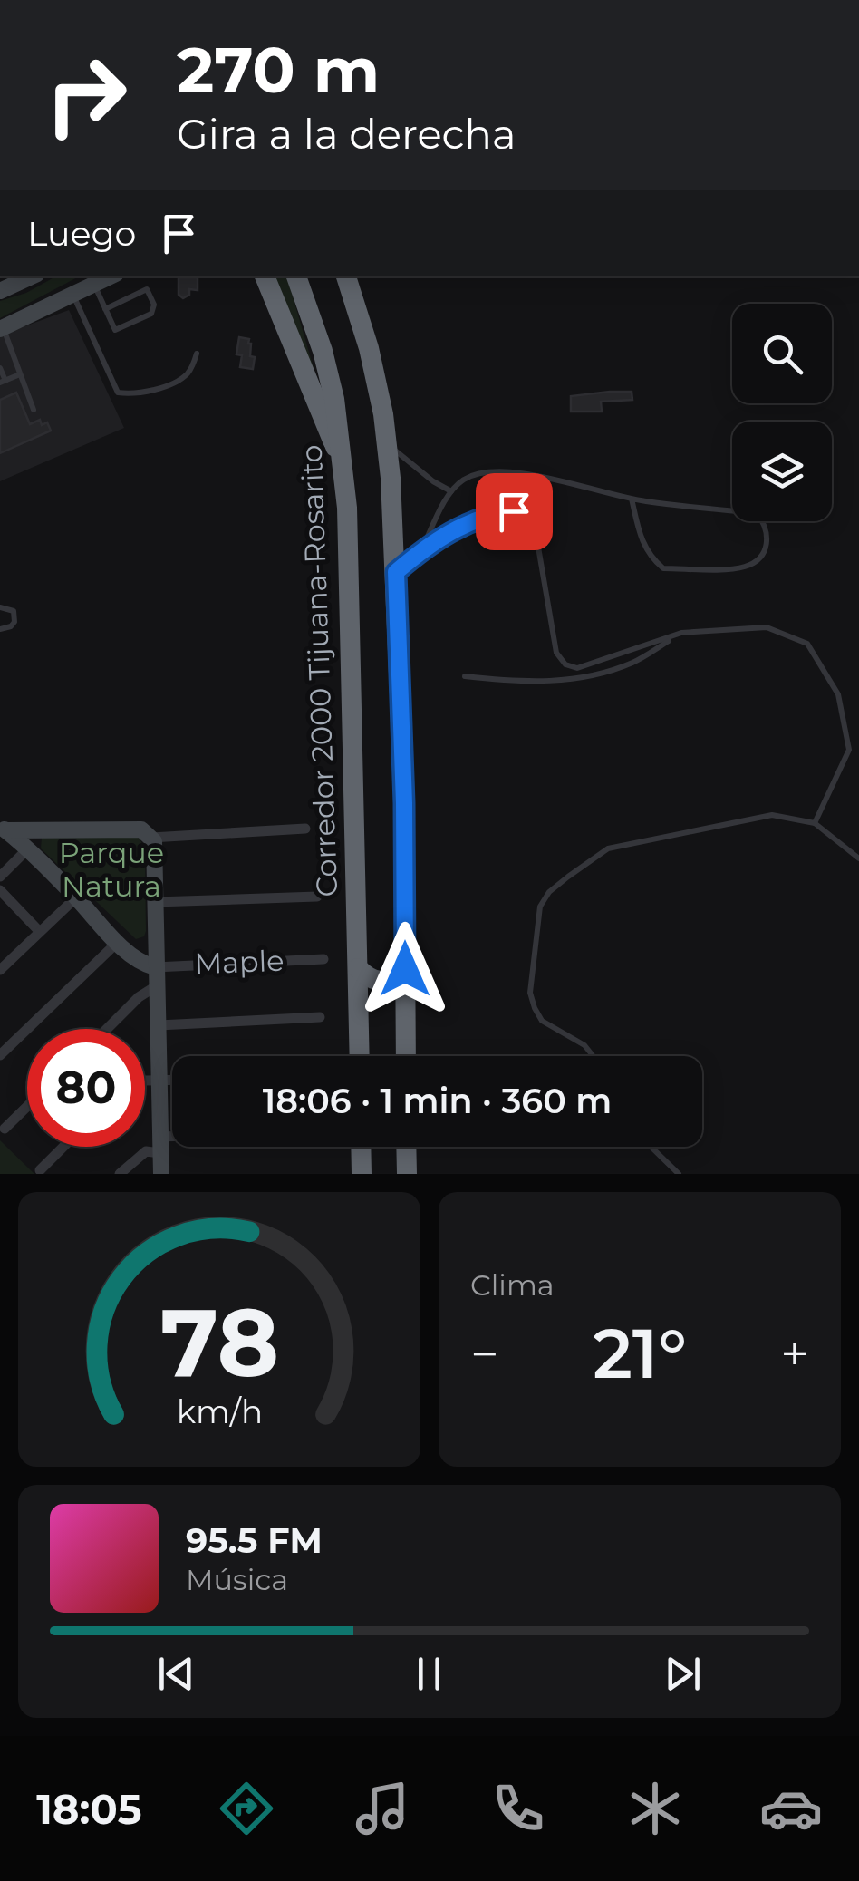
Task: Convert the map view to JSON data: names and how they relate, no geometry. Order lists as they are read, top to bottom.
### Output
{
  "streets": {
    "highway": ["Corredor 2000 Tijuana-Rosarito"],
    "street": ["Maple"]
  },
  "parks": ["Parque Natura"],
  "page": {
    "turn": ["270 m", "Gira a la derecha"],
    "then": "Luego",
    "limit": "80",
    "trip": "18:06 · 1 min · 360 m",
    "tile": "Clima",
    "heat": ["−", "21°", "+"],
    "song": ["95.5 FM", "Música"],
    "tabs": "18:05",
    "gauge": ["78", "km/h"]
  }
}
